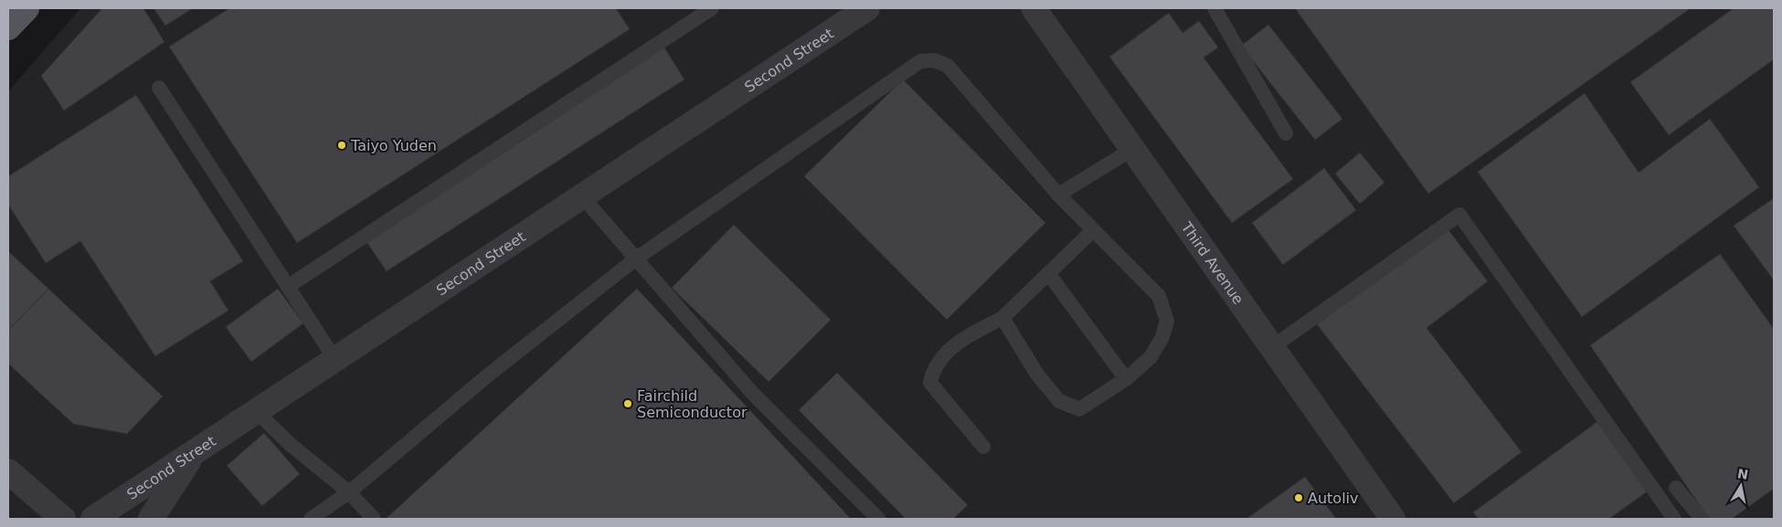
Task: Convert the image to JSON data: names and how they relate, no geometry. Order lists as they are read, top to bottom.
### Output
{
  "streets": {
    "street": ["Second Street", "Third Avenue"]
  },
  "places": ["Taiyo Yuden", "Fairchild Semiconductor", "Autoliv"],
  "north": "top"
}
